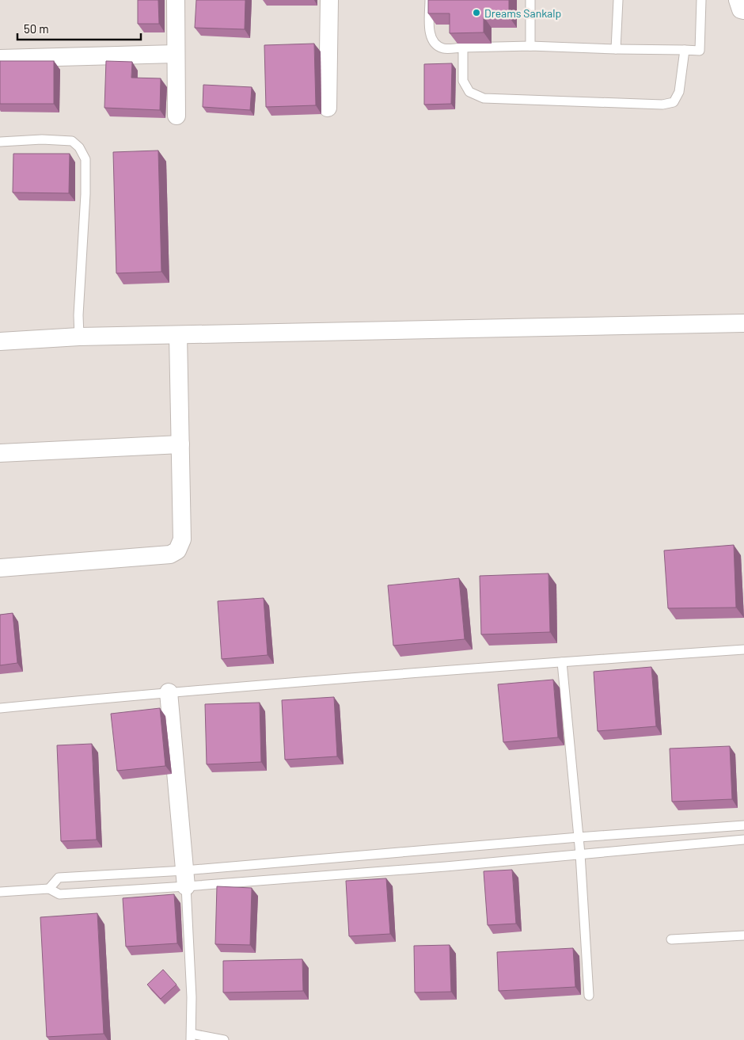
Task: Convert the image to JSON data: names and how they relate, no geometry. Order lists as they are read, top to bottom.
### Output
{
  "places": ["Dreams Sankalp"],
  "scale_bar": "50 m"
}
